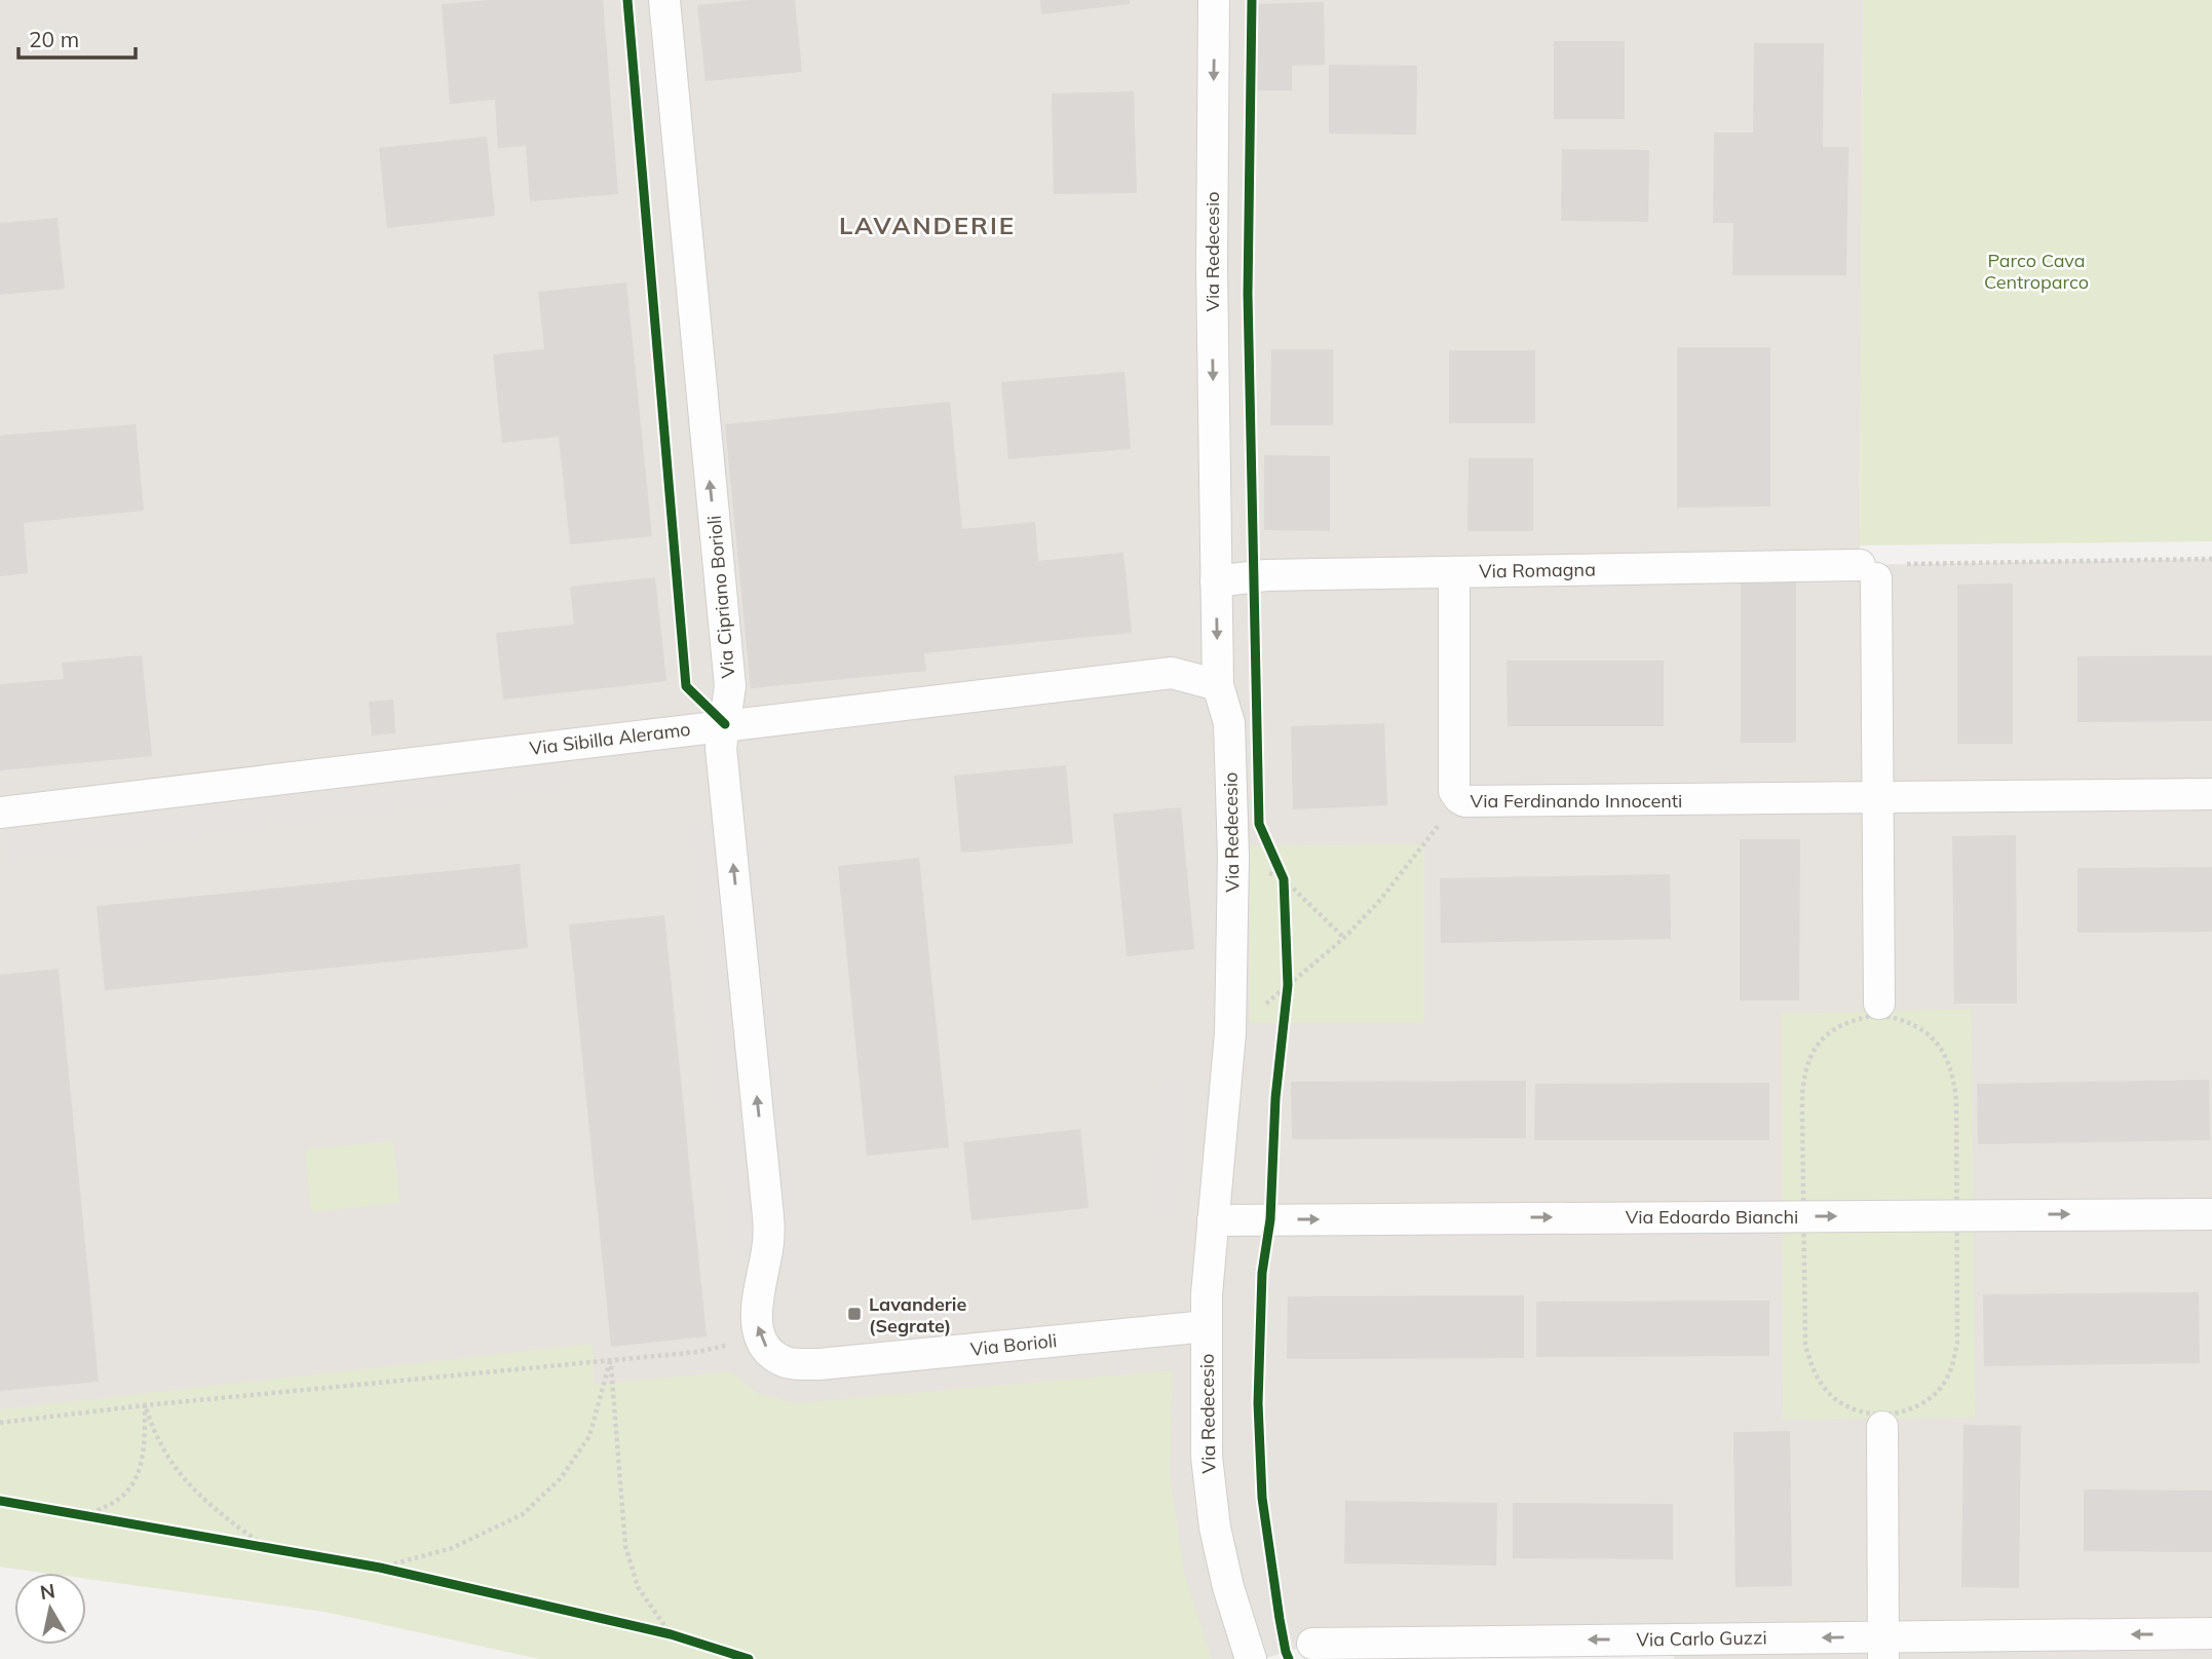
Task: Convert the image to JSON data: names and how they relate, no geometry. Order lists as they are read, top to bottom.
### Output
{
  "streets": {
    "street": [
      "Via Redecesio",
      "Via Romagna",
      "Via Cipriano Borioli",
      "Via Sibilla Aleramo",
      "Via Ferdinando Innocenti",
      "Via Edoardo Bianchi",
      "Via Borioli",
      "Via Carlo Guzzi"
    ]
  },
  "crossings": [
    ["Via Redecesio", "Via Romagna"],
    ["Via Redecesio", "Via Sibilla Aleramo"],
    ["Via Redecesio", "Via Edoardo Bianchi"],
    ["Via Redecesio", "Via Borioli"],
    ["Via Romagna", "Via Ferdinando Innocenti"],
    ["Via Cipriano Borioli", "Via Sibilla Aleramo"],
    ["Via Cipriano Borioli", "Via Borioli"]
  ],
  "one_way": [
    "Via Redecesio",
    "Via Cipriano Borioli",
    "Via Edoardo Bianchi",
    "Via Borioli",
    "Via Carlo Guzzi"
  ],
  "districts": ["LAVANDERIE"],
  "parks": ["Parco Cava Centroparco"],
  "places": {
    "transit": ["Lavanderie (Segrate)"]
  },
  "scale_bar": "20 m",
  "north": "top"
}
